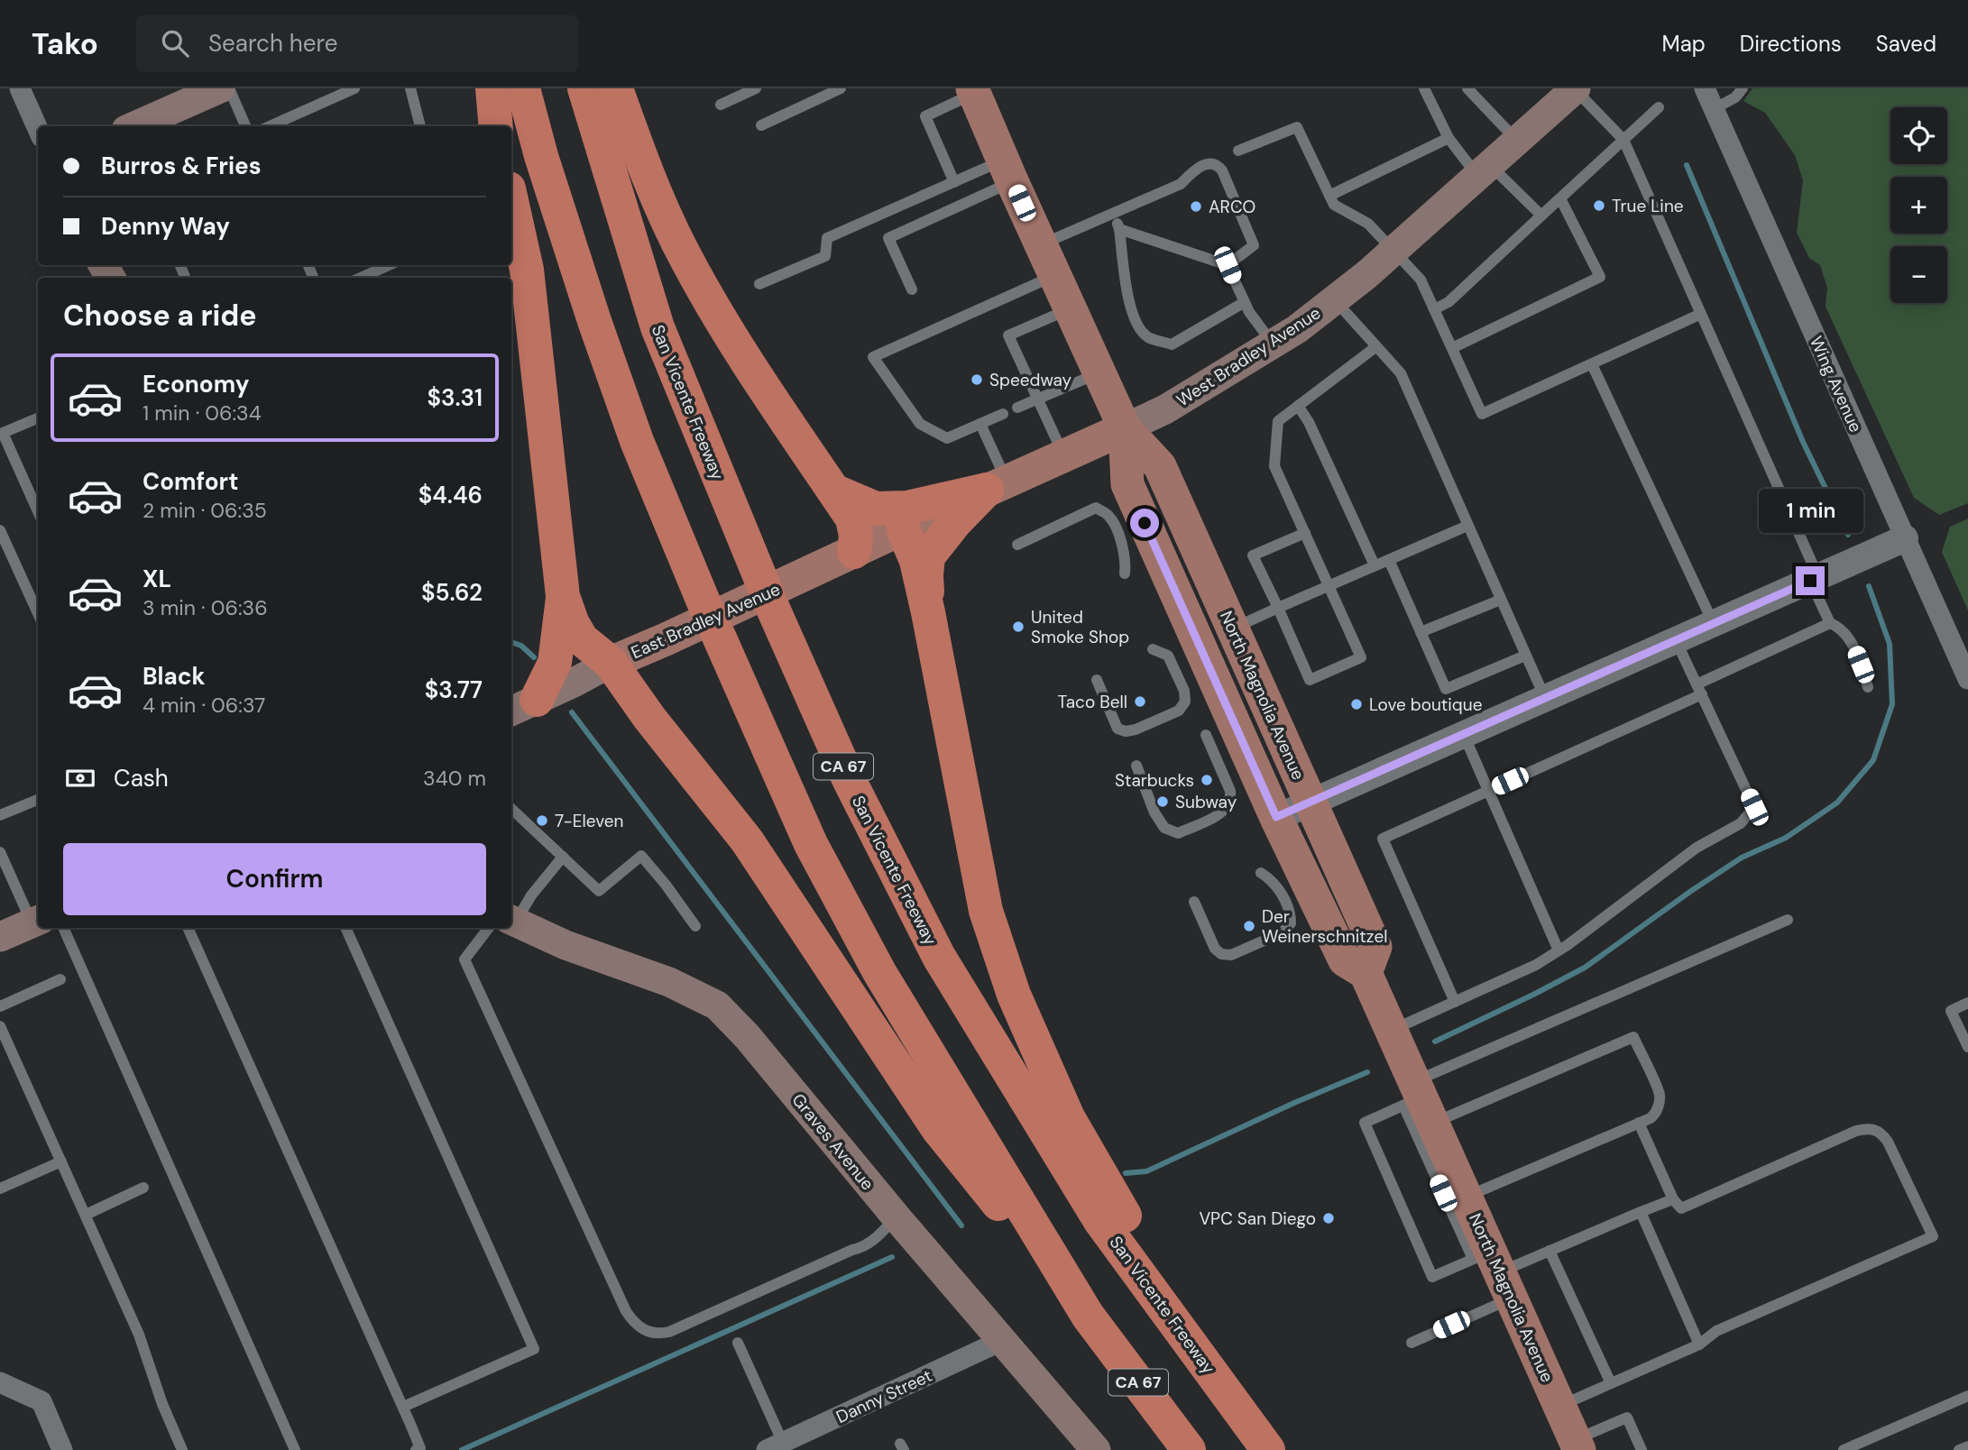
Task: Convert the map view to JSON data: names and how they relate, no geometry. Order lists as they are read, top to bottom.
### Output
{
  "streets": {
    "highway": ["San Vicente Freeway", "CA 67"],
    "main road": [
      "West Bradley Avenue",
      "East Bradley Avenue",
      "North Magnolia Avenue",
      "Graves Avenue"
    ],
    "street": ["Wing Avenue", "Danny Street"]
  },
  "crossings": [
    ["West Bradley Avenue", "East Bradley Avenue"],
    ["West Bradley Avenue", "North Magnolia Avenue"],
    ["Graves Avenue", "Danny Street"]
  ],
  "places": [
    "True Line",
    "ARCO",
    "Speedway",
    "United Smoke Shop",
    "Taco Bell",
    "Love boutique",
    "Starbucks",
    "Subway",
    "7-Eleven",
    "Der Weinerschnitzel",
    "VPC San Diego"
  ],
  "page": {
    "header": "Tako",
    "search": "Search here",
    "nav": ["Map", "Directions", "Saved"],
    "map_buttons": ["+", "−"],
    "banner": ["Burros & Fries", "Denny Way"],
    "heading": "Choose a ride",
    "list": [
      {
        "name": "Economy",
        "note": "1 min · 06:34",
        "value": "$3.31"
      },
      {
        "name": "Comfort",
        "note": "2 min · 06:35",
        "value": "$4.46"
      },
      {
        "name": "XL",
        "note": "3 min · 06:36",
        "value": "$5.62"
      },
      {
        "name": "Black",
        "note": "4 min · 06:37",
        "value": "$3.77"
      }
    ],
    "bubble": "1 min",
    "pay": ["Cash", "340 m"],
    "buttons": "Confirm"
  }
}
